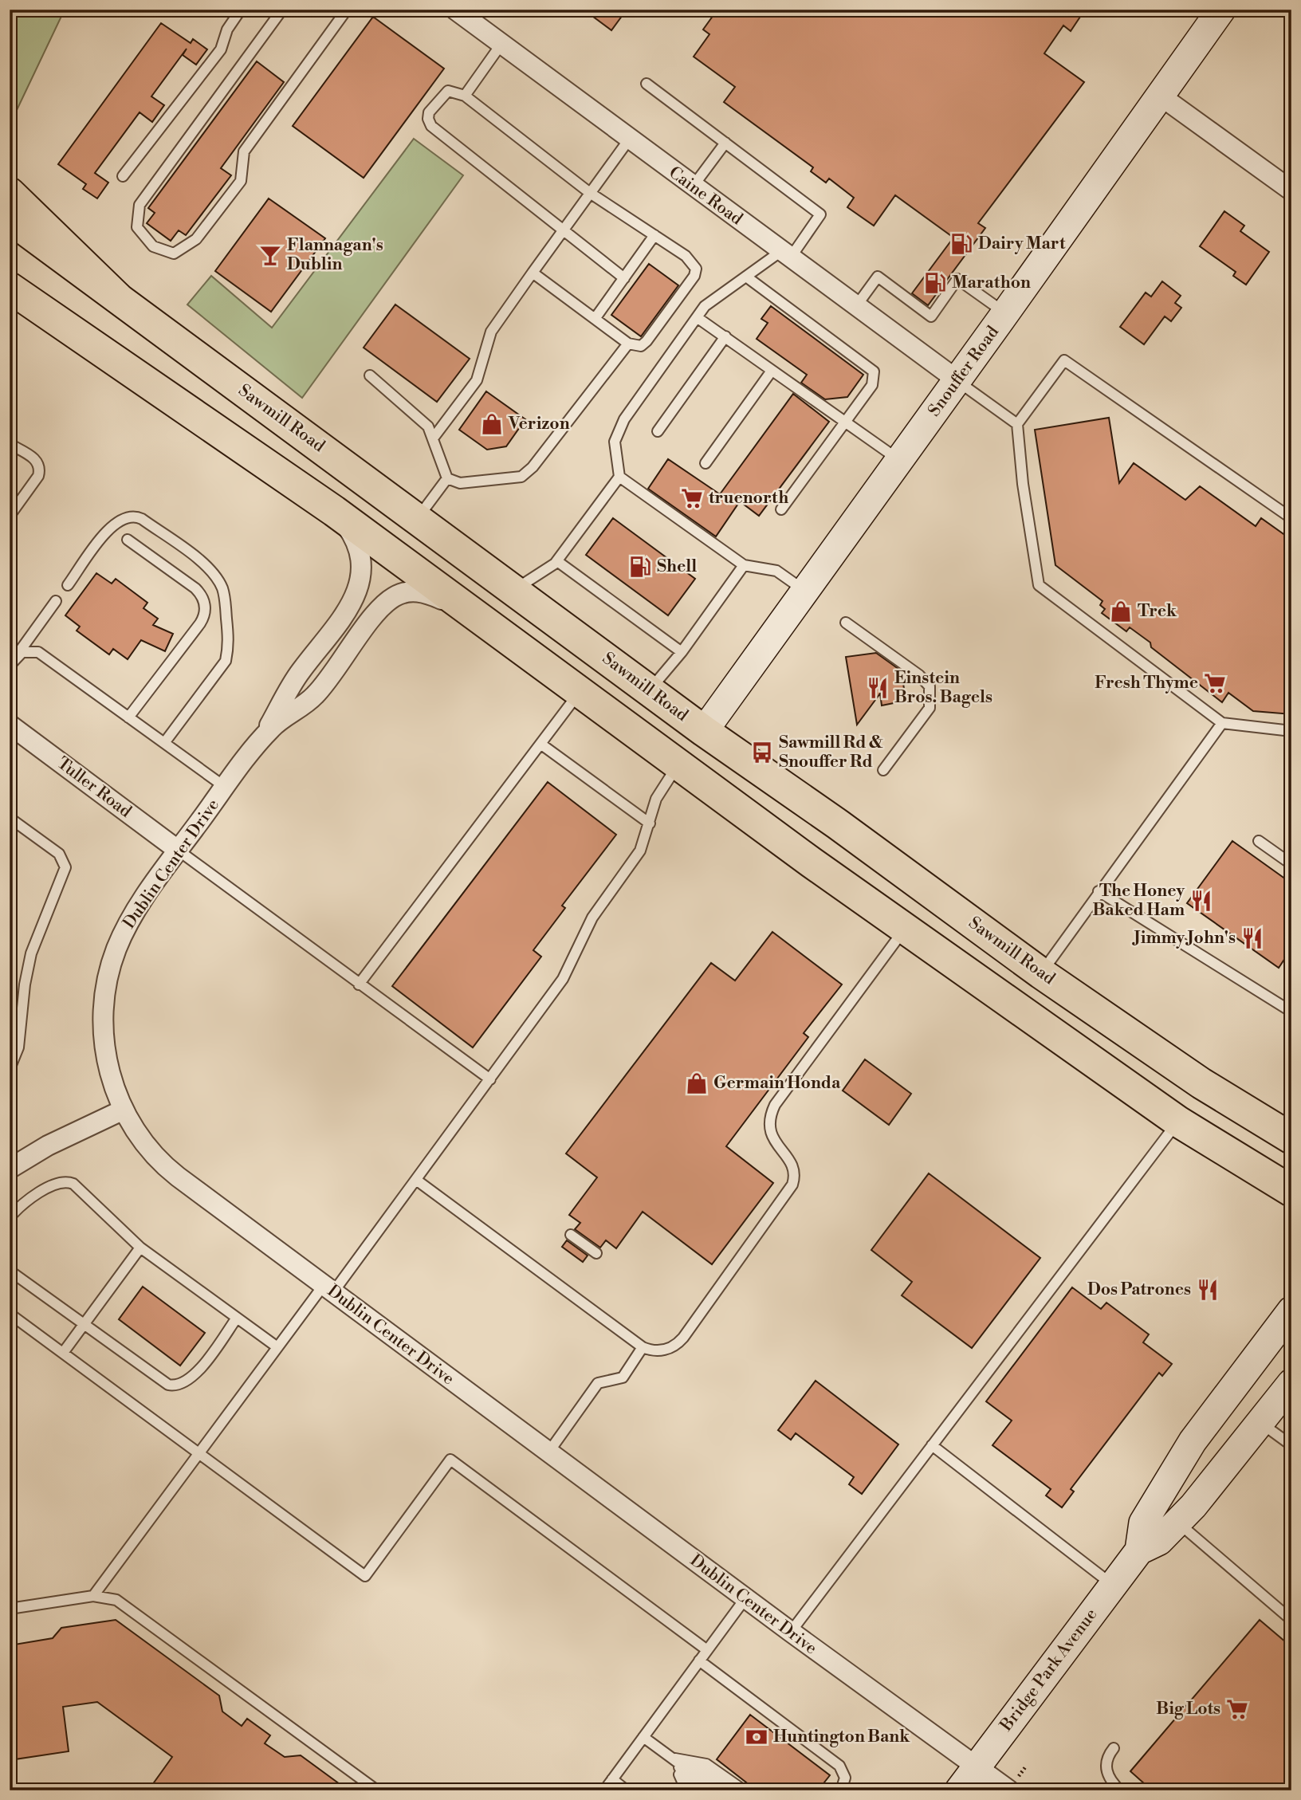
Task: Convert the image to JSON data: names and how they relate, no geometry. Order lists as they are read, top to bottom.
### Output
{
  "streets": {
    "main road": ["Snouffer Road", "Sawmill Road", "Bridge Park Avenue"],
    "street": ["Caine Road", "Tuller Road", "Dublin Center Drive"]
  },
  "crossings": [
    ["Caine Road", "Snouffer Road"],
    ["Snouffer Road", "Sawmill Road"],
    ["Tuller Road", "Dublin Center Drive"],
    ["Dublin Center Drive", "Bridge Park Avenue"]
  ],
  "places": {
    "fuel station": ["Dairy Mart", "Marathon", "Shell"],
    "bar": ["Flannagan's Dublin"],
    "shop": ["Verizon", "Trek", "Germain Honda"],
    "supermarket": ["truenorth", "Fresh Thyme", "Big Lots"],
    "restaurant": [
      "Einstein Bros. Bagels",
      "The Honey Baked Ham",
      "Jimmy John's",
      "Dos Patrones"
    ],
    "bus stop": ["Sawmill Rd & Snouffer Rd"],
    "bank": ["Huntington Bank"]
  }
}
